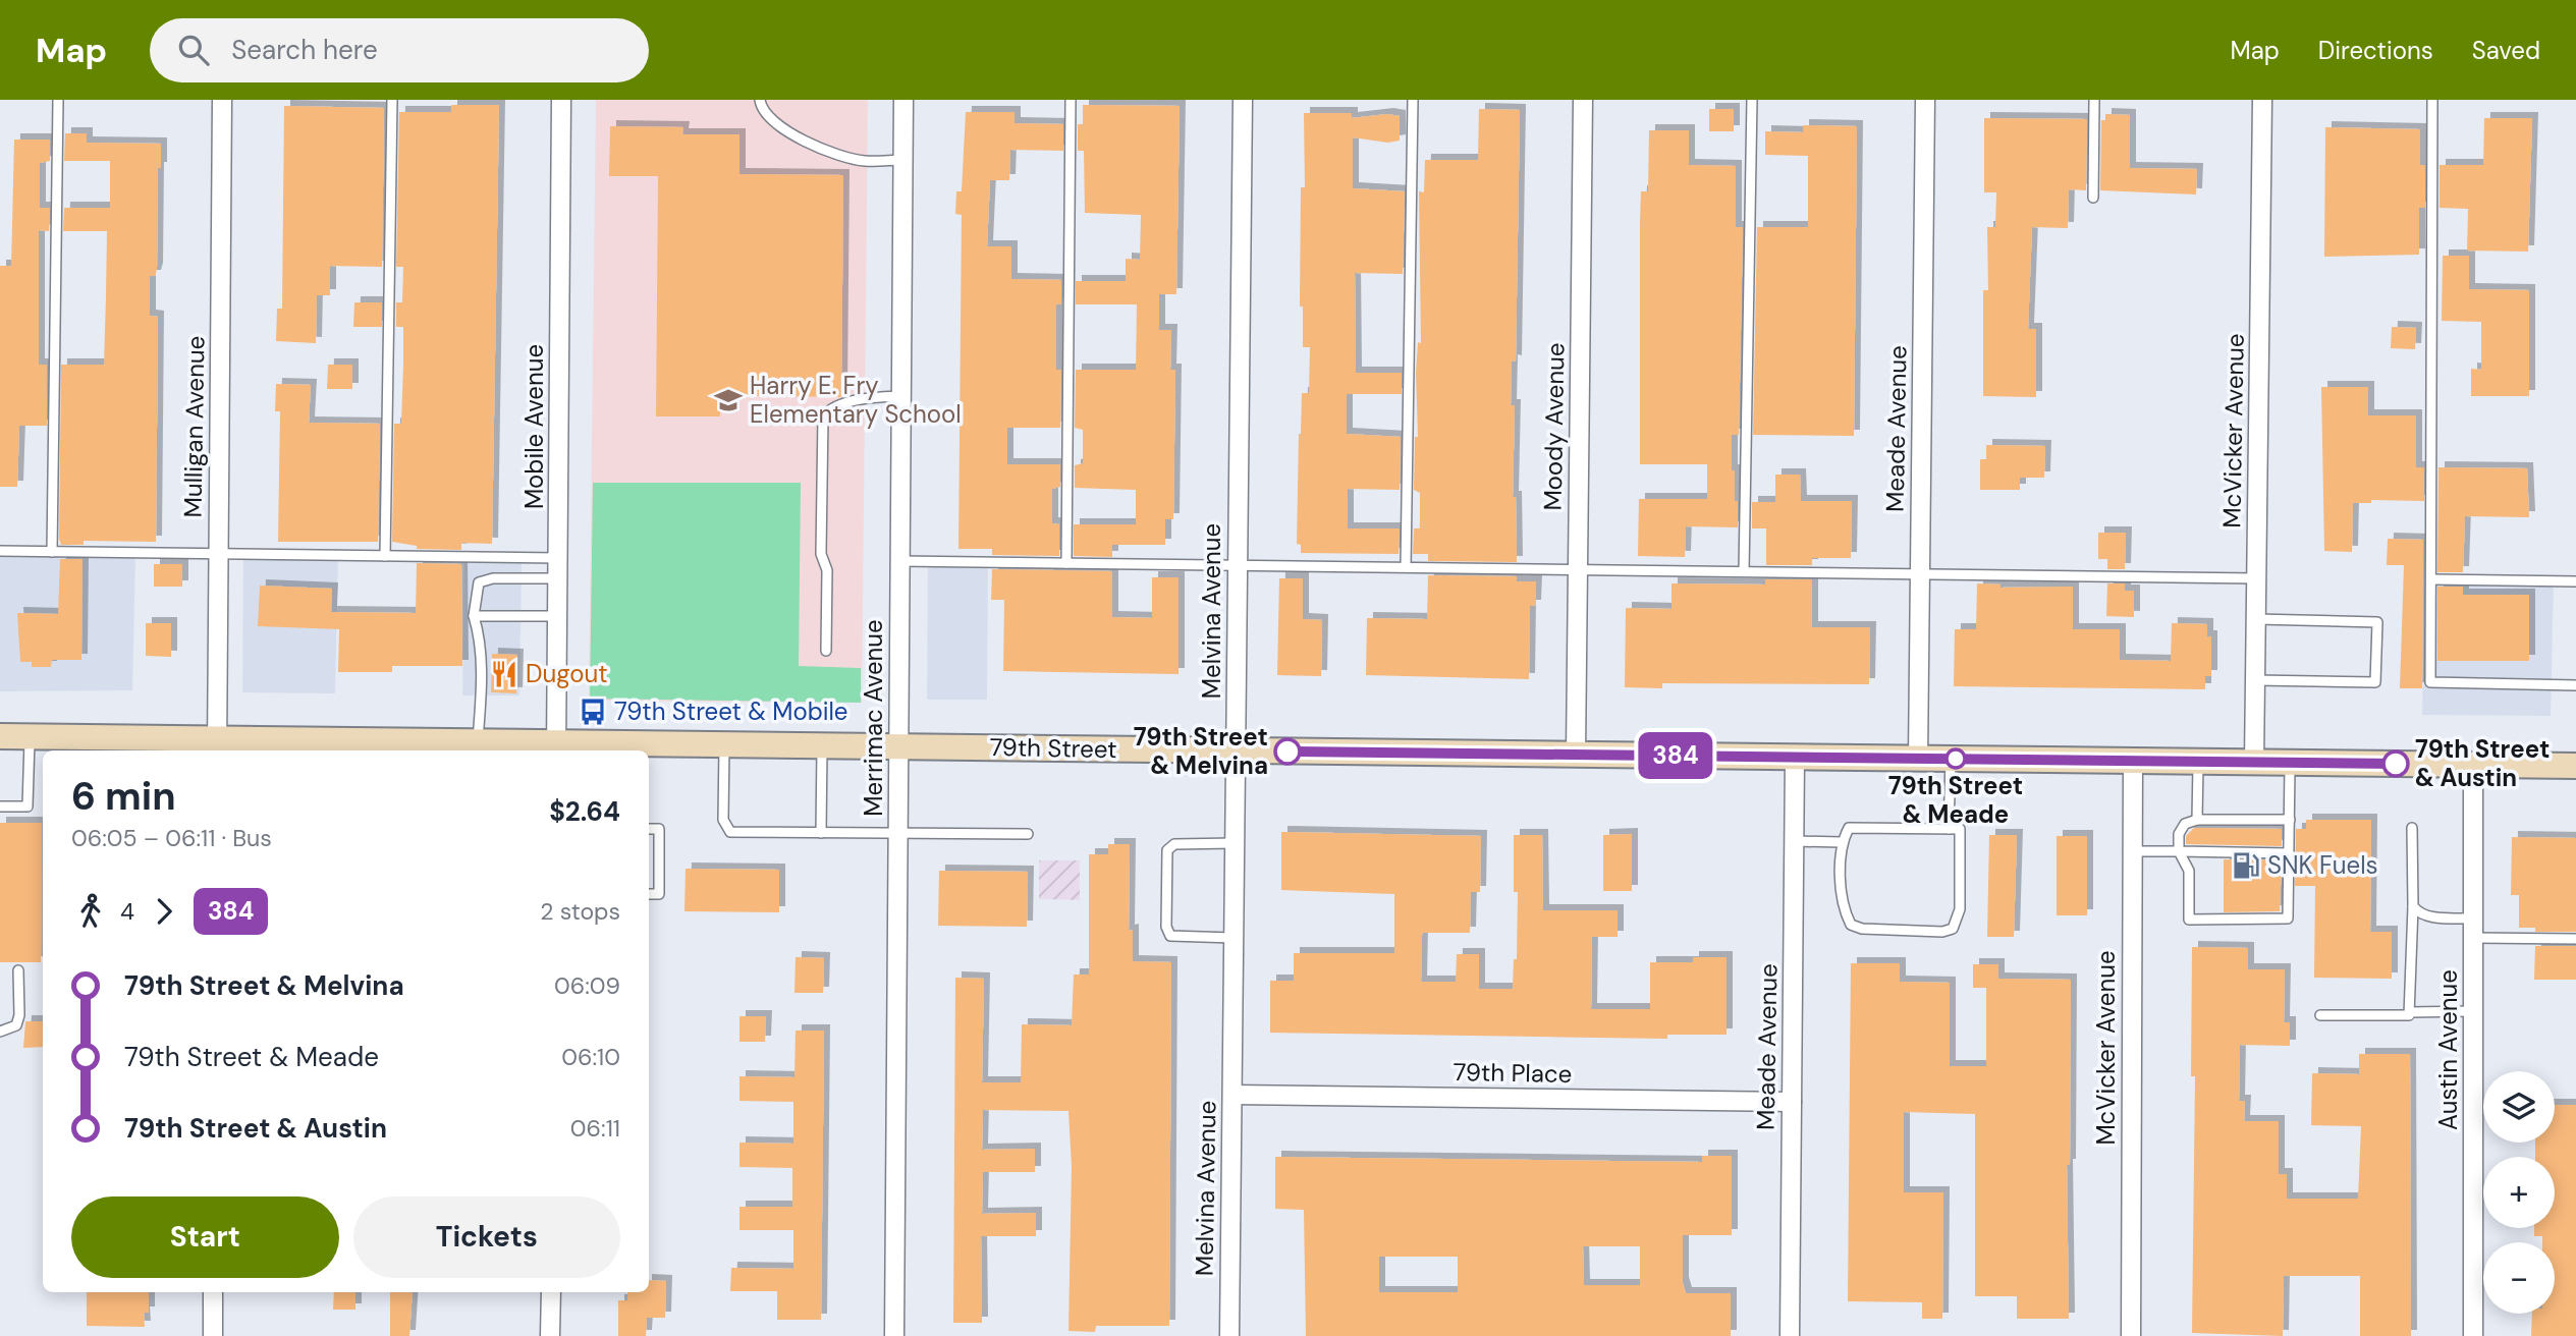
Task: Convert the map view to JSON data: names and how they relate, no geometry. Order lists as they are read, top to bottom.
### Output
{
  "streets": {
    "main road": ["79th Street"],
    "street": [
      "Mulligan Avenue",
      "Mobile Avenue",
      "Moody Avenue",
      "Meade Avenue",
      "McVicker Avenue",
      "Melvina Avenue",
      "Merrimac Avenue",
      "Austin Avenue",
      "79th Place"
    ]
  },
  "crossings": [
    ["Mulligan Avenue", "79th Street"],
    ["Mobile Avenue", "79th Street"],
    ["Moody Avenue", "79th Street"],
    ["Meade Avenue", "79th Street"],
    ["Meade Avenue", "79th Place"],
    ["McVicker Avenue", "79th Street"],
    ["Melvina Avenue", "79th Street"],
    ["Melvina Avenue", "79th Place"],
    ["Merrimac Avenue", "79th Street"],
    ["79th Street", "Austin Avenue"]
  ],
  "places": {
    "school or university": ["Harry E. Fry Elementary School"],
    "restaurant": ["Dugout"],
    "bus stop": ["79th Street & Mobile"],
    "other": ["79th Street & Melvina", "79th Street & Meade", "79th Street & Austin"],
    "fuel station": ["SNK Fuels"]
  },
  "lines": ["bus line 384"],
  "page": {
    "header": "Map",
    "search": "Search here",
    "nav": ["Map", "Directions", "Saved"],
    "on_map": "384",
    "heading": ["6 min", "06:05 – 06:11 · Bus", "$2.64"],
    "legs": ["4", "384", "2 stops"],
    "list": [
      {
        "name": "79th Street & Melvina",
        "value": "06:09"
      },
      {
        "name": "79th Street & Meade",
        "value": "06:10"
      },
      {
        "name": "79th Street & Austin",
        "value": "06:11"
      }
    ],
    "map_buttons": ["+", "−"],
    "buttons": ["Start", "Tickets"]
  }
}
